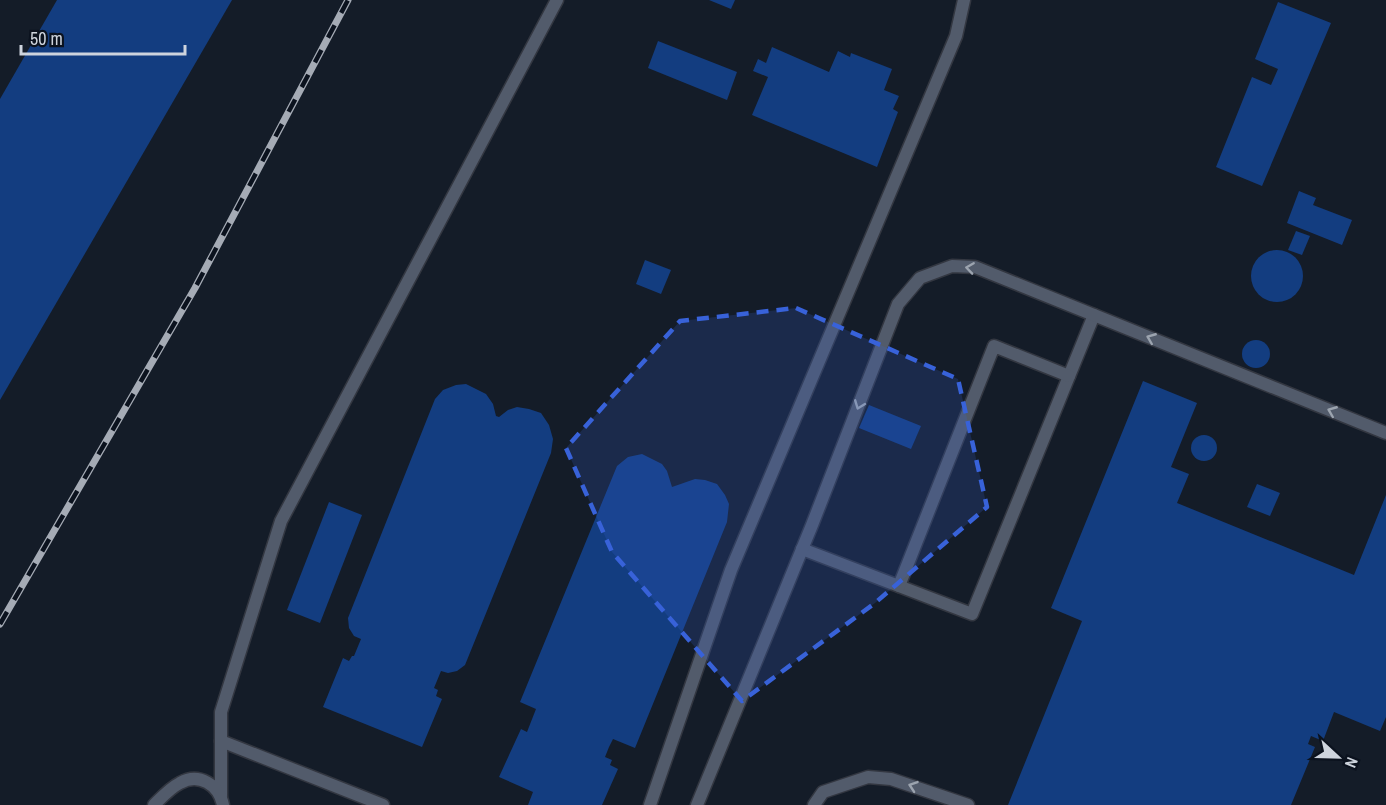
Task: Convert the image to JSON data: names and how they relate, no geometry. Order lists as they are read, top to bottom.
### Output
{
  "scale_bar": "50 m",
  "north": "right"
}
